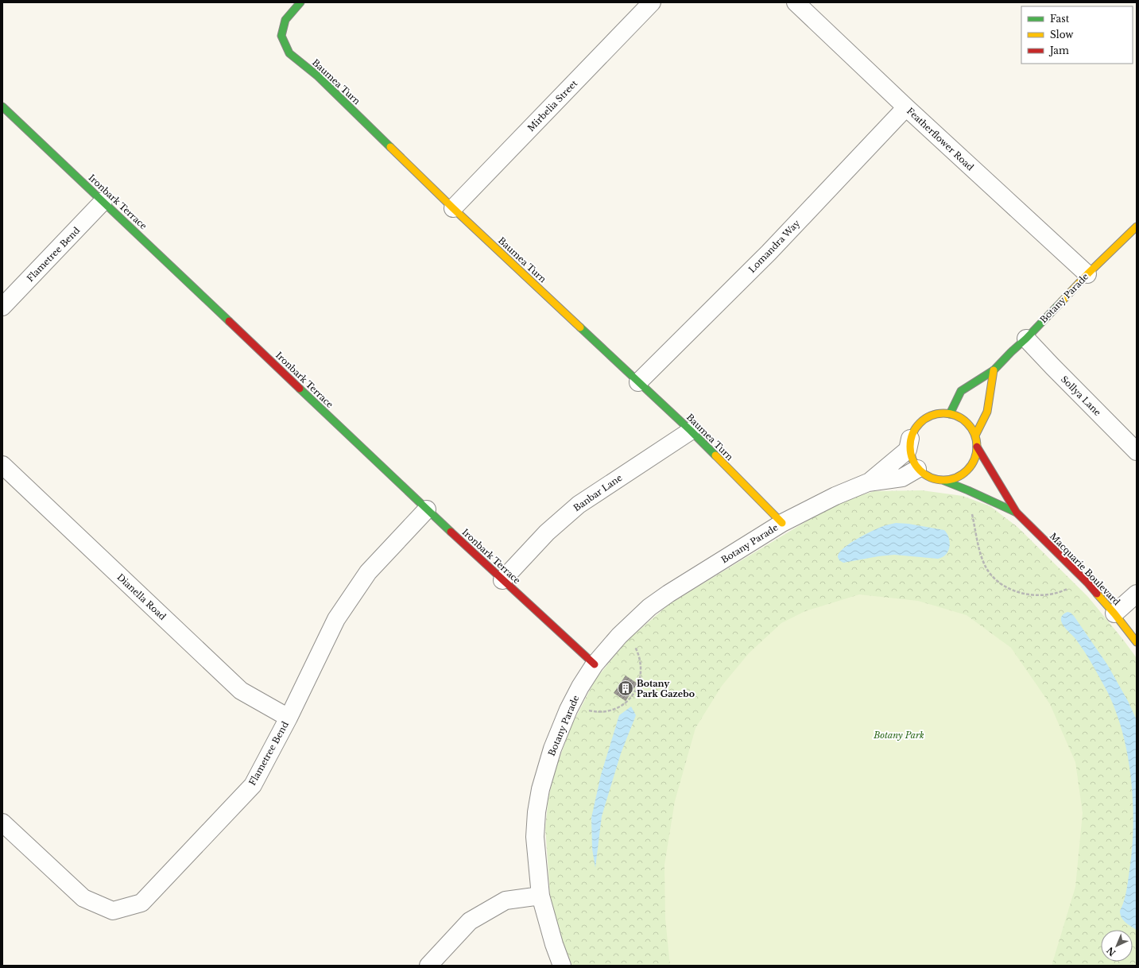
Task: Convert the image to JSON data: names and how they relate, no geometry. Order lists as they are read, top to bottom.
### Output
{
  "streets": {
    "street": [
      "Baumea Turn",
      "Mirbelia Street",
      "Featherflower Road",
      "Ironbark Terrace",
      "Lomandra Way",
      "Flametree Bend",
      "Botany Parade",
      "Sollya Lane",
      "Banbar Lane",
      "Macquarie Boulevard",
      "Dianella Road"
    ]
  },
  "crossings": [
    ["Baumea Turn", "Mirbelia Street"],
    ["Baumea Turn", "Lomandra Way"],
    ["Baumea Turn", "Botany Parade"],
    ["Baumea Turn", "Banbar Lane"],
    ["Featherflower Road", "Lomandra Way"],
    ["Featherflower Road", "Botany Parade"],
    ["Ironbark Terrace", "Flametree Bend"],
    ["Ironbark Terrace", "Botany Parade"],
    ["Ironbark Terrace", "Banbar Lane"],
    ["Flametree Bend", "Dianella Road"],
    ["Botany Parade", "Sollya Lane"],
    ["Botany Parade", "Macquarie Boulevard"]
  ],
  "parks": ["Botany Park"],
  "places": {
    "building": ["Botany Park Gazebo"]
  },
  "legend": ["Fast", "Slow", "Jam"],
  "north": "bottom left"
}
